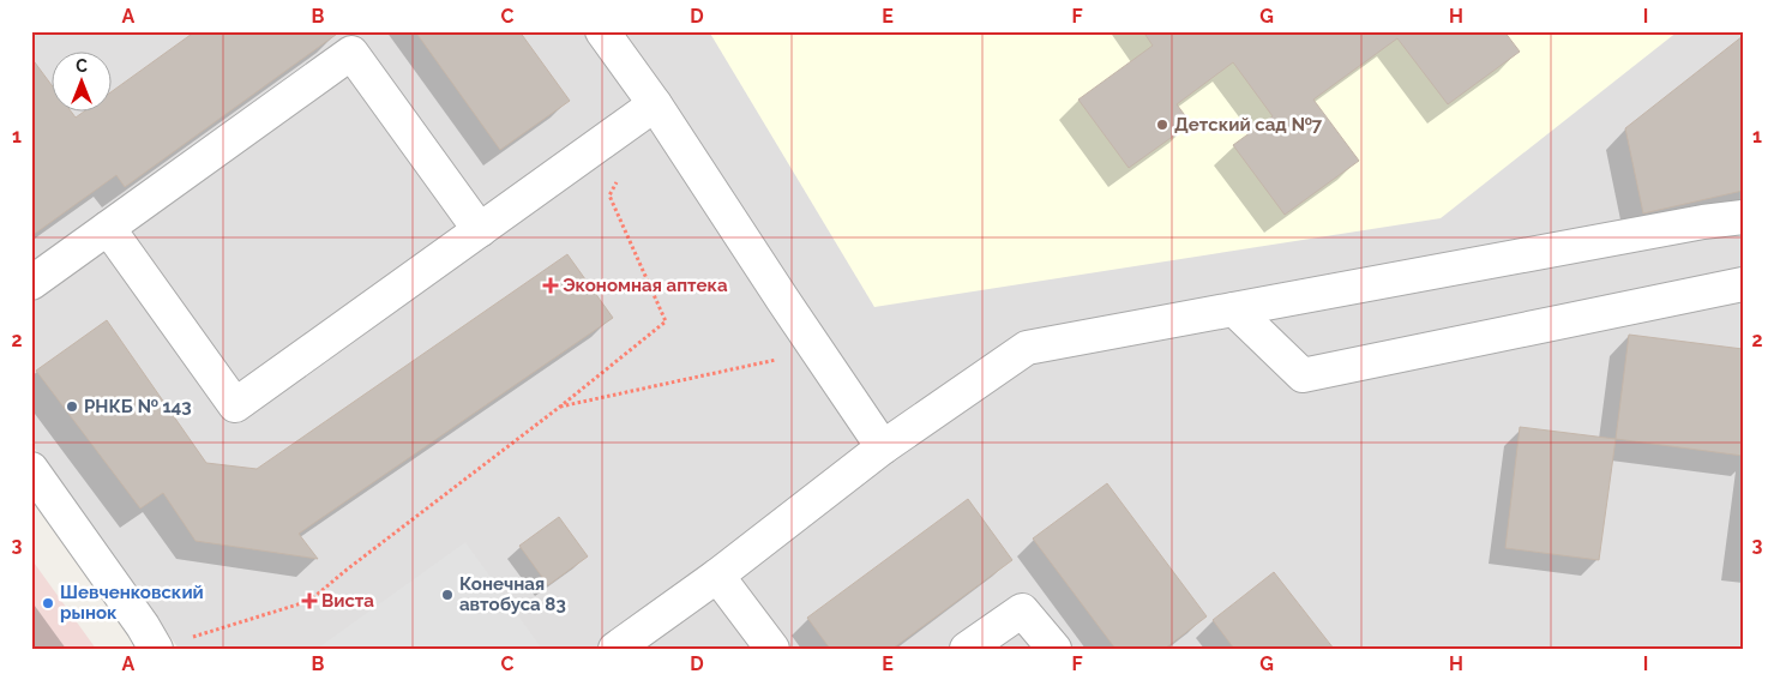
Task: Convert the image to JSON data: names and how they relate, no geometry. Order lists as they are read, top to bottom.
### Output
{
  "places": {
    "other": [
      "Детский сад №7",
      "РНКБ № 143",
      "Конечная автобуса 83",
      "Шевченковский рынок"
    ],
    "health": ["Экономная аптека", "Виста"]
  },
  "north": "top",
  "grid": {
    "columns": [
      "A",
      "B",
      "C",
      "D",
      "E",
      "F",
      "G",
      "H",
      "I"
    ],
    "rows": ["1", "2", "3"]
  }
}
